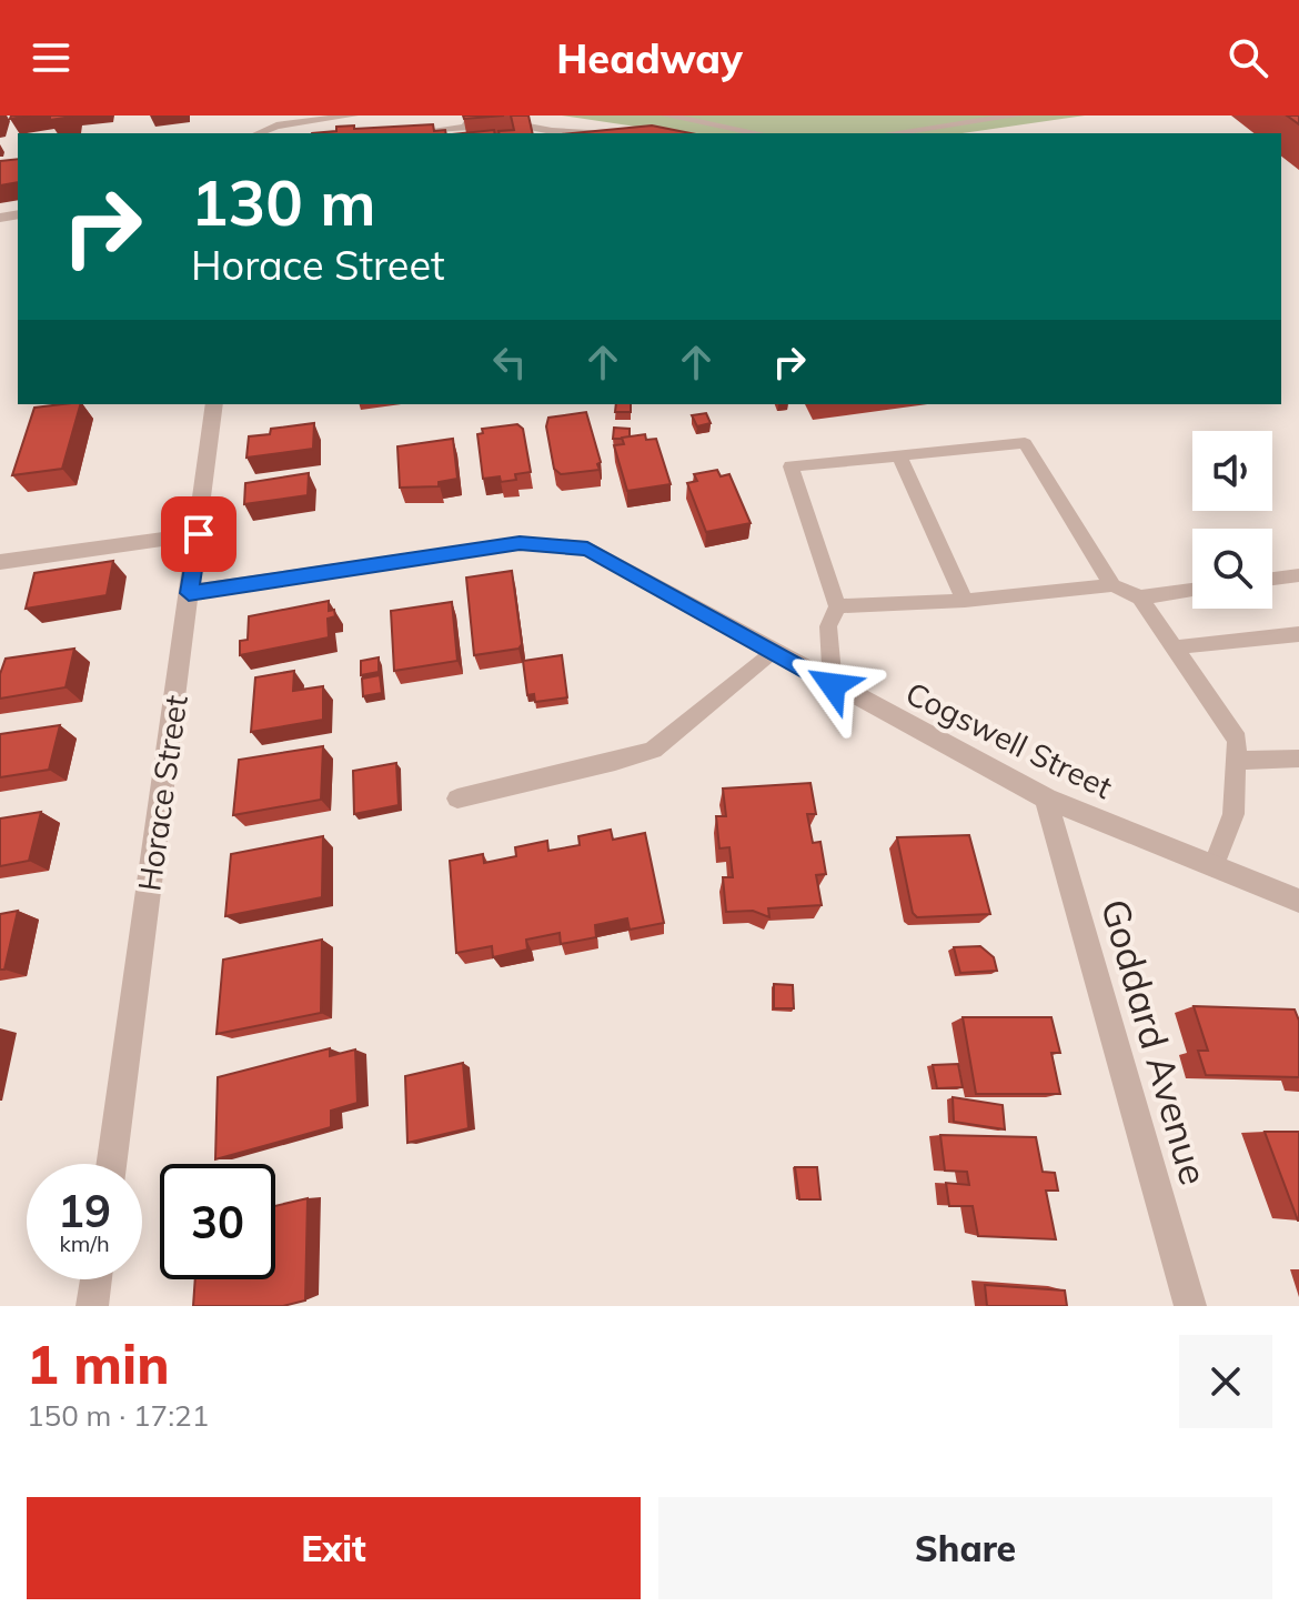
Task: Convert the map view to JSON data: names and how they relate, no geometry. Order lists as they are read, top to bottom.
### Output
{
  "streets": {
    "street": ["Cogswell Street", "Horace Street", "Goddard Avenue"]
  },
  "crossings": [
    ["Cogswell Street", "Horace Street"],
    ["Cogswell Street", "Goddard Avenue"]
  ],
  "page": {
    "header": "Headway",
    "turn": ["130 m", "Horace Street"],
    "speed": "19 km/h",
    "limit": "30",
    "heading": ["1 min", "150 m · 17:21"],
    "buttons": ["Exit", "Share"]
  }
}
